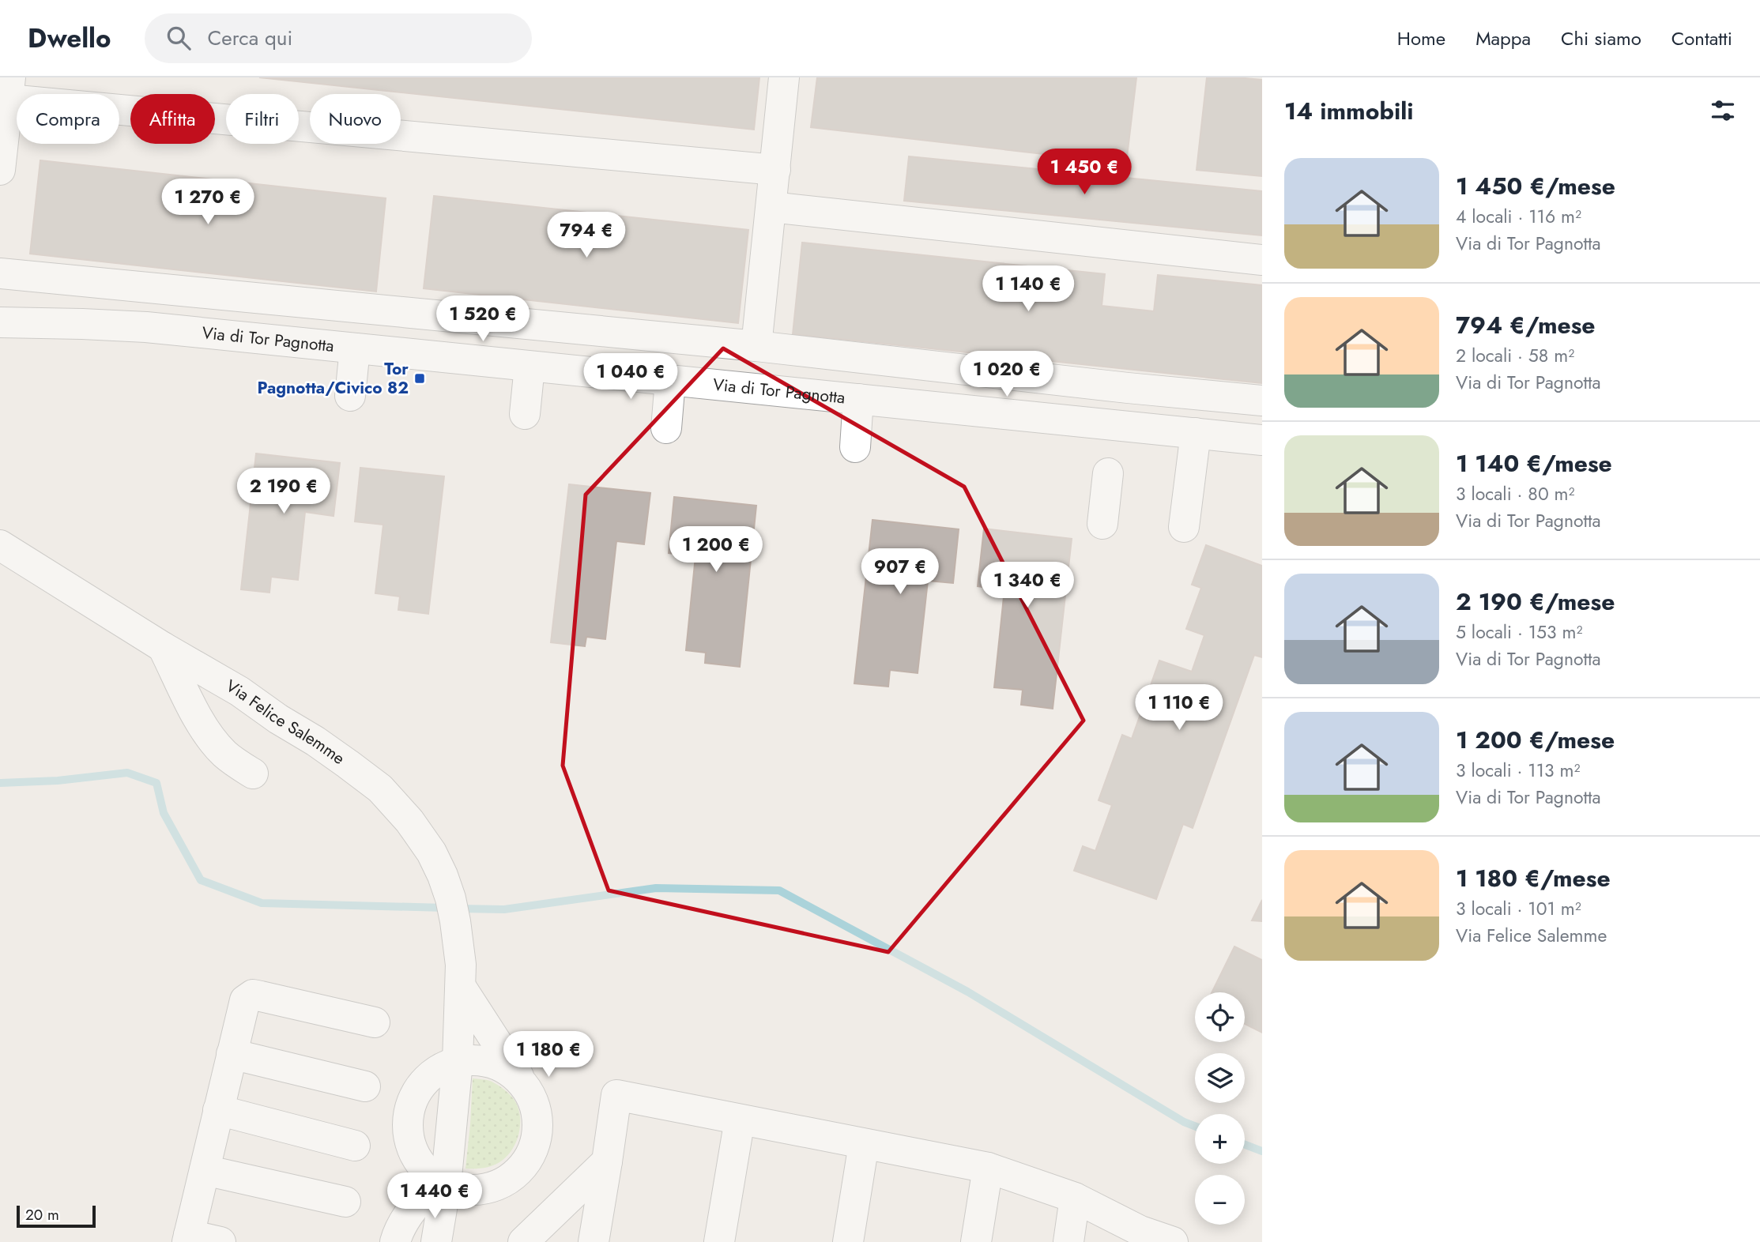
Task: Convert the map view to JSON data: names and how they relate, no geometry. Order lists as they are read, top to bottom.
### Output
{
  "streets": {
    "street": ["Via di Tor Pagnotta", "Via Felice Salemme"]
  },
  "places": {
    "transit": ["Tor Pagnotta/Civico 82"]
  },
  "scale_bar": "20 m",
  "page": {
    "header": "Dwello",
    "search": "Cerca qui",
    "nav": [
      "Home",
      "Mappa",
      "Chi siamo",
      "Contatti"
    ],
    "heading": "14 immobili",
    "chip": [
      "Compra",
      "Affitta",
      "Filtri",
      "Nuovo"
    ],
    "list": [
      {
        "name": "1 450 €/mese",
        "note": "4 locali · 116 m² · Via di Tor Pagnotta"
      },
      {
        "name": "794 €/mese",
        "note": "2 locali · 58 m² · Via di Tor Pagnotta"
      },
      {
        "name": "1 140 €/mese",
        "note": "3 locali · 80 m² · Via di Tor Pagnotta"
      },
      {
        "name": "2 190 €/mese",
        "note": "5 locali · 153 m² · Via di Tor Pagnotta"
      },
      {
        "name": "1 200 €/mese",
        "note": "3 locali · 113 m² · Via di Tor Pagnotta"
      },
      {
        "name": "1 180 €/mese",
        "note": "3 locali · 101 m² · Via Felice Salemme"
      }
    ],
    "price": [
      "1 450 €",
      "1 270 €",
      "794 €",
      "1 140 €",
      "1 520 €",
      "1 020 €",
      "1 040 €",
      "2 190 €",
      "1 200 €",
      "907 €",
      "1 340 €",
      "1 110 €",
      "1 180 €",
      "1 440 €"
    ],
    "map_buttons": ["+", "−"],
    "scale": "20 m"
  }
}
